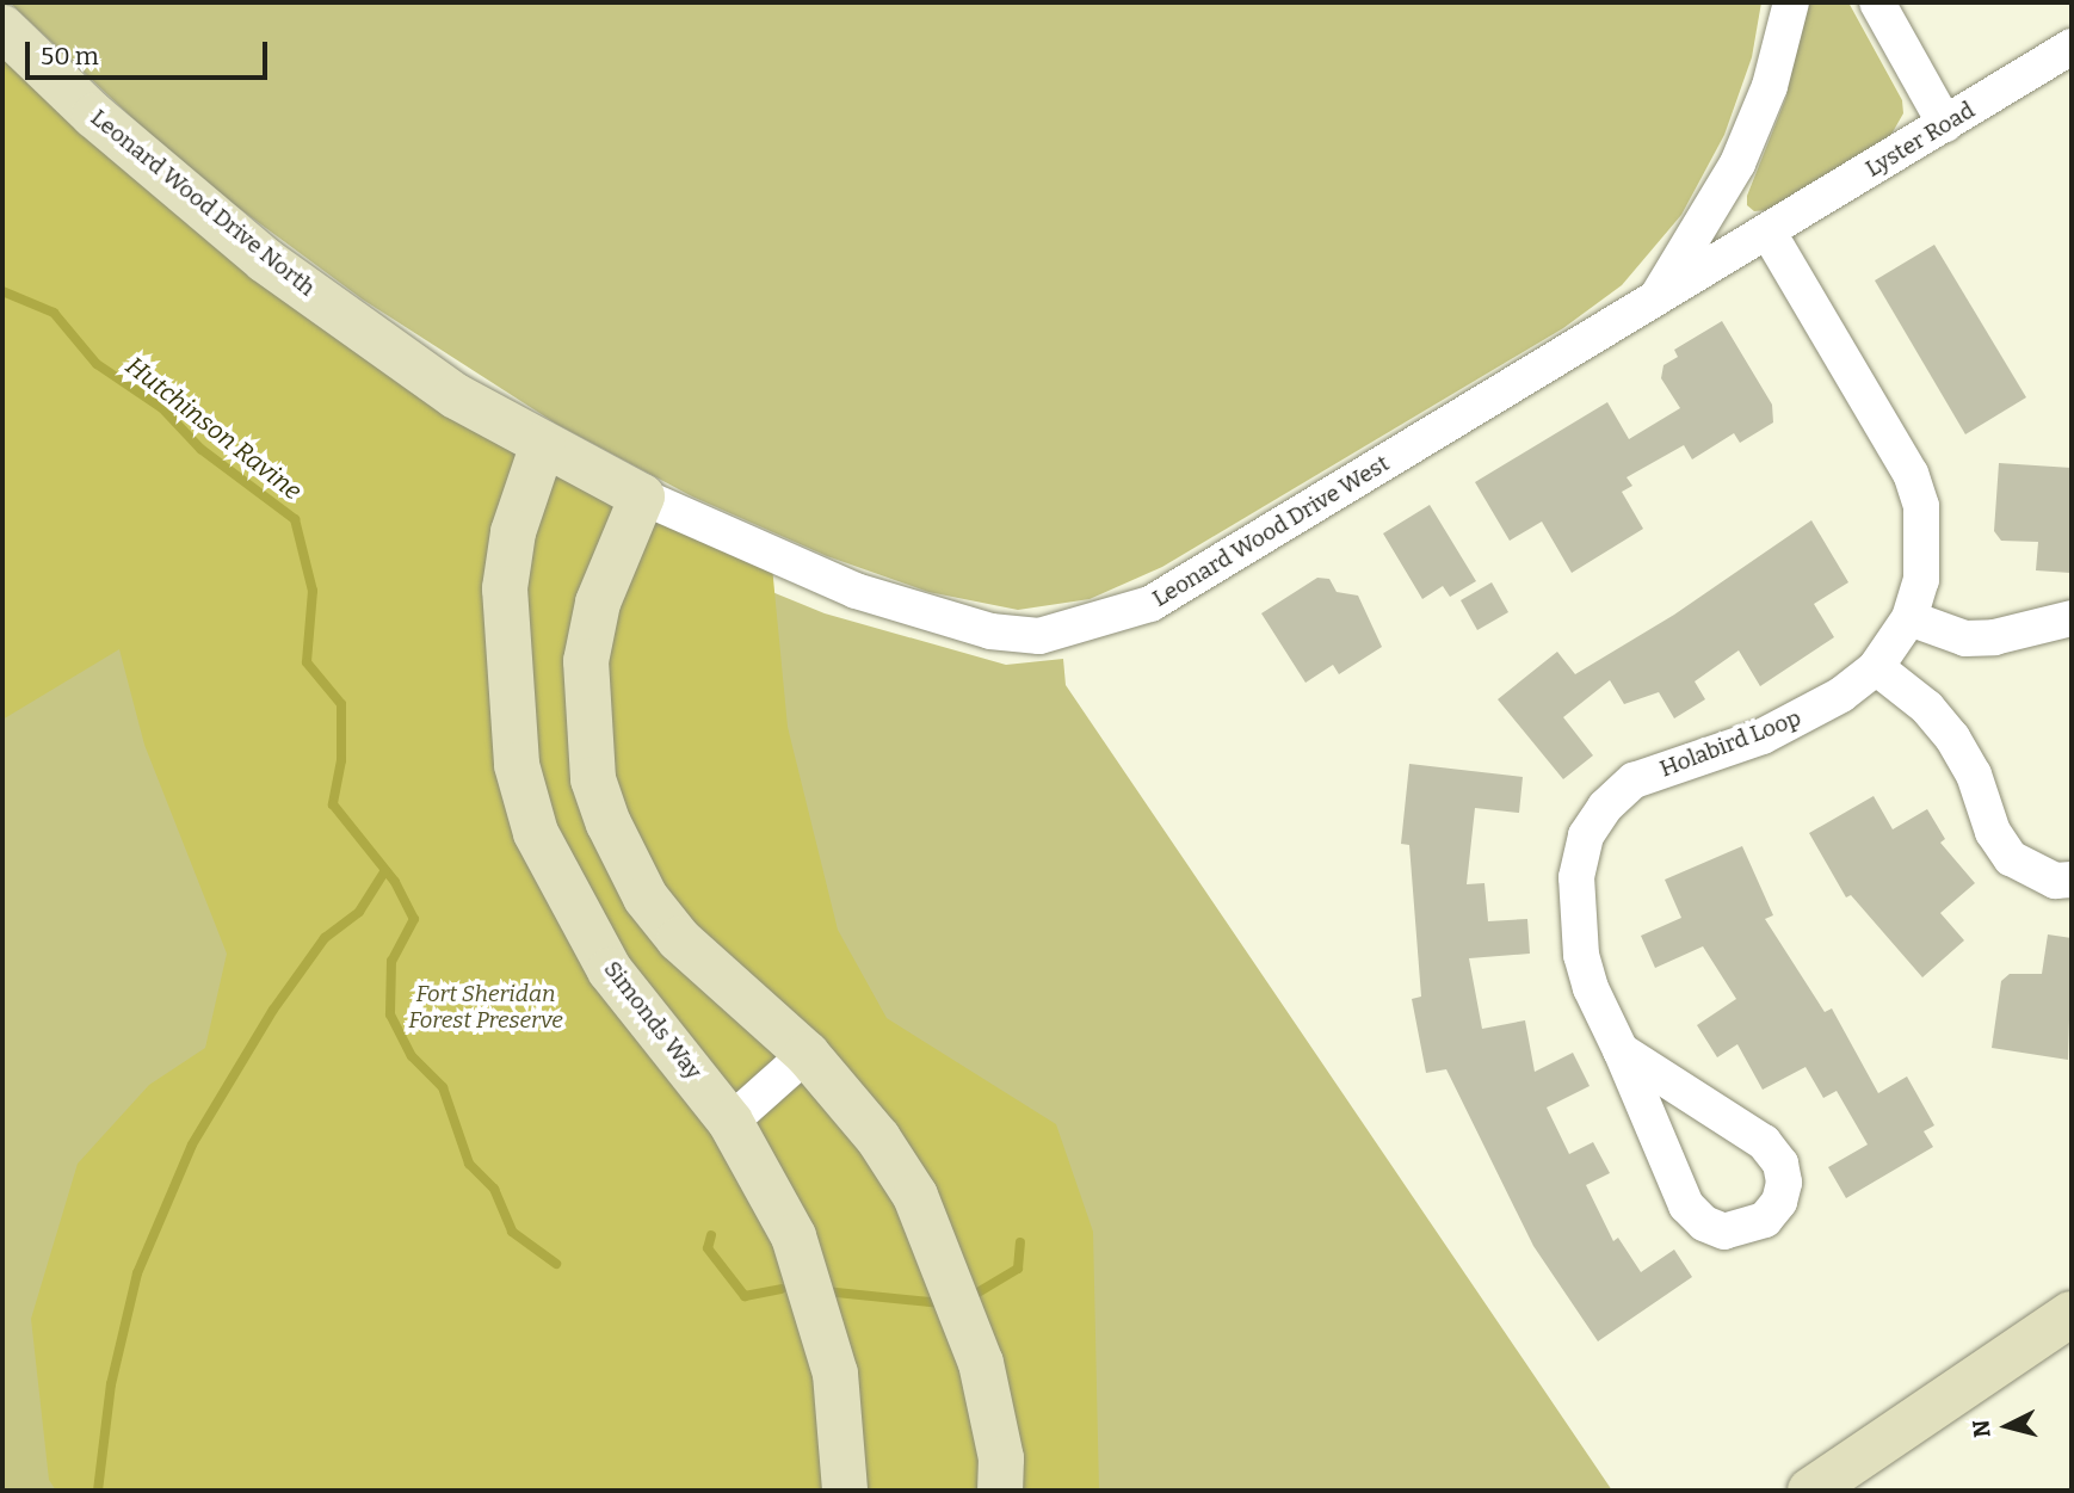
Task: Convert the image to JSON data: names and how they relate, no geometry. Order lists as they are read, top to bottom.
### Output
{
  "streets": {
    "street": [
      "Lyster Road",
      "Leonard Wood Drive North",
      "Leonard Wood Drive West",
      "Holabird Loop",
      "Simonds Way"
    ]
  },
  "crossings": [
    ["Lyster Road", "Leonard Wood Drive West"],
    ["Lyster Road", "Holabird Loop"],
    ["Leonard Wood Drive North", "Leonard Wood Drive West"],
    ["Leonard Wood Drive North", "Simonds Way"],
    ["Leonard Wood Drive West", "Holabird Loop"]
  ],
  "water": ["Hutchinson Ravine"],
  "parks": ["Fort Sheridan Forest Preserve"],
  "scale_bar": "50 m",
  "north": "left"
}
